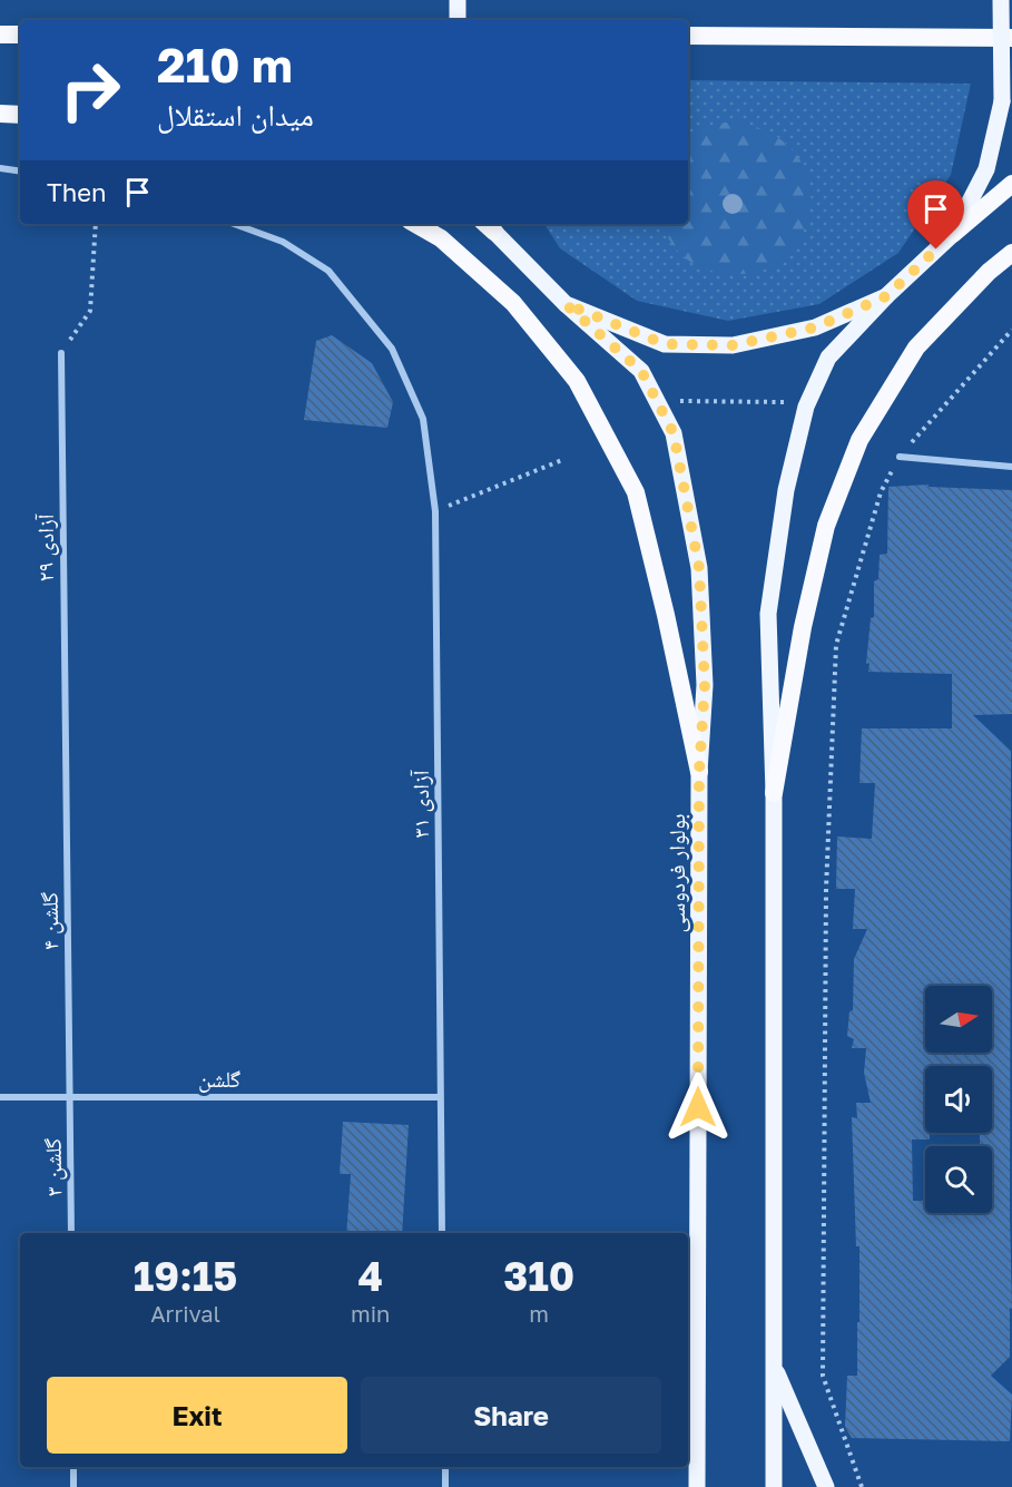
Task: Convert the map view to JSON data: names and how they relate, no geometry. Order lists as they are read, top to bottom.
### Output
{
  "streets": {
    "main road": ["بولوار فردوسی"],
    "street": [
      "آزادی ۲۹",
      "آزادی ۳۱",
      "گلشن ۴",
      "گلشن",
      "گلشن ۳"
    ]
  },
  "crossings": [
    ["آزادی ۲۹", "گلشن ۴"],
    ["آزادی ۳۱", "گلشن"],
    ["گلشن ۴", "گلشن"],
    ["گلشن ۴", "گلشن ۳"],
    ["گلشن", "گلشن ۳"]
  ],
  "north": "right",
  "page": {
    "turn": ["210 m", "میدان استقلال"],
    "then": "Then",
    "eta": [
      "19:15",
      "Arrival",
      "4",
      "min",
      "310",
      "m"
    ],
    "buttons": ["Exit", "Share"]
  }
}
